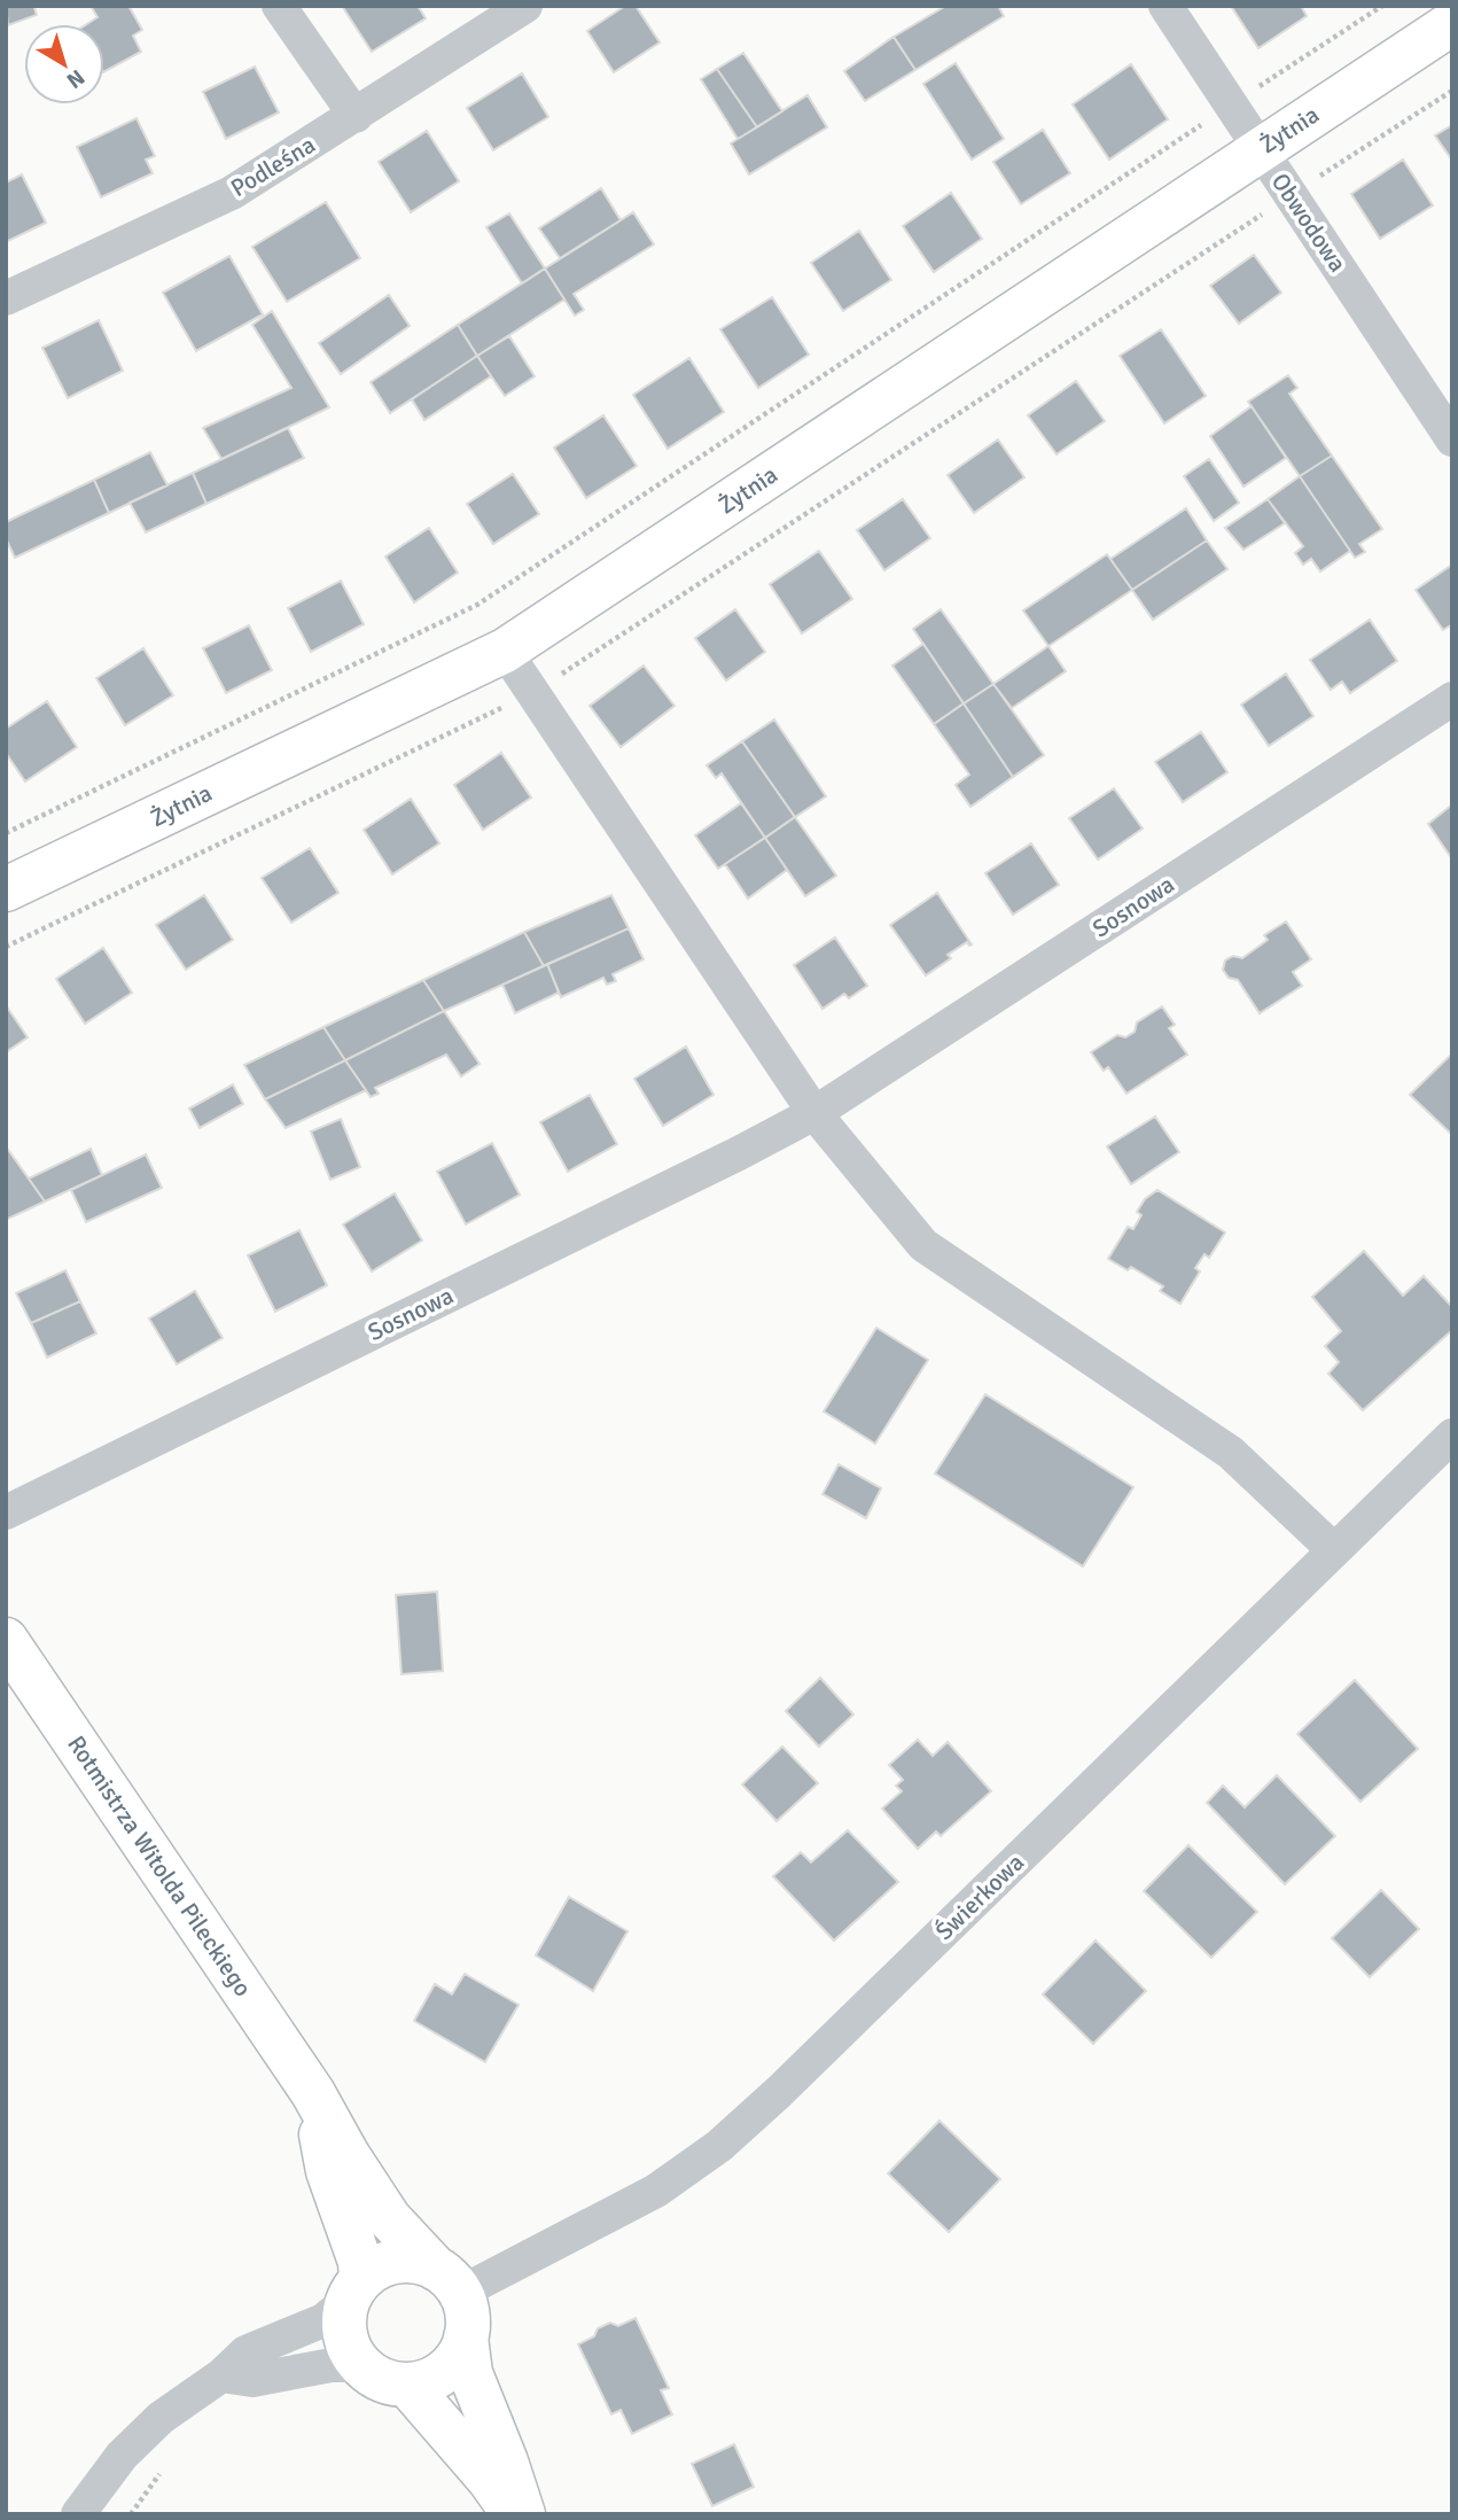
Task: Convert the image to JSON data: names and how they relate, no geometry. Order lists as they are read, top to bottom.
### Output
{
  "streets": {
    "street": [
      "Żytnia",
      "Podleśna",
      "Obwodowa",
      "Sosnowa",
      "Rotmistrza Witolda Pileckiego",
      "Świerkowa"
    ]
  },
  "crossings": [
    ["Żytnia", "Obwodowa"],
    ["Rotmistrza Witolda Pileckiego", "Świerkowa"]
  ],
  "north": "bottom right"
}
